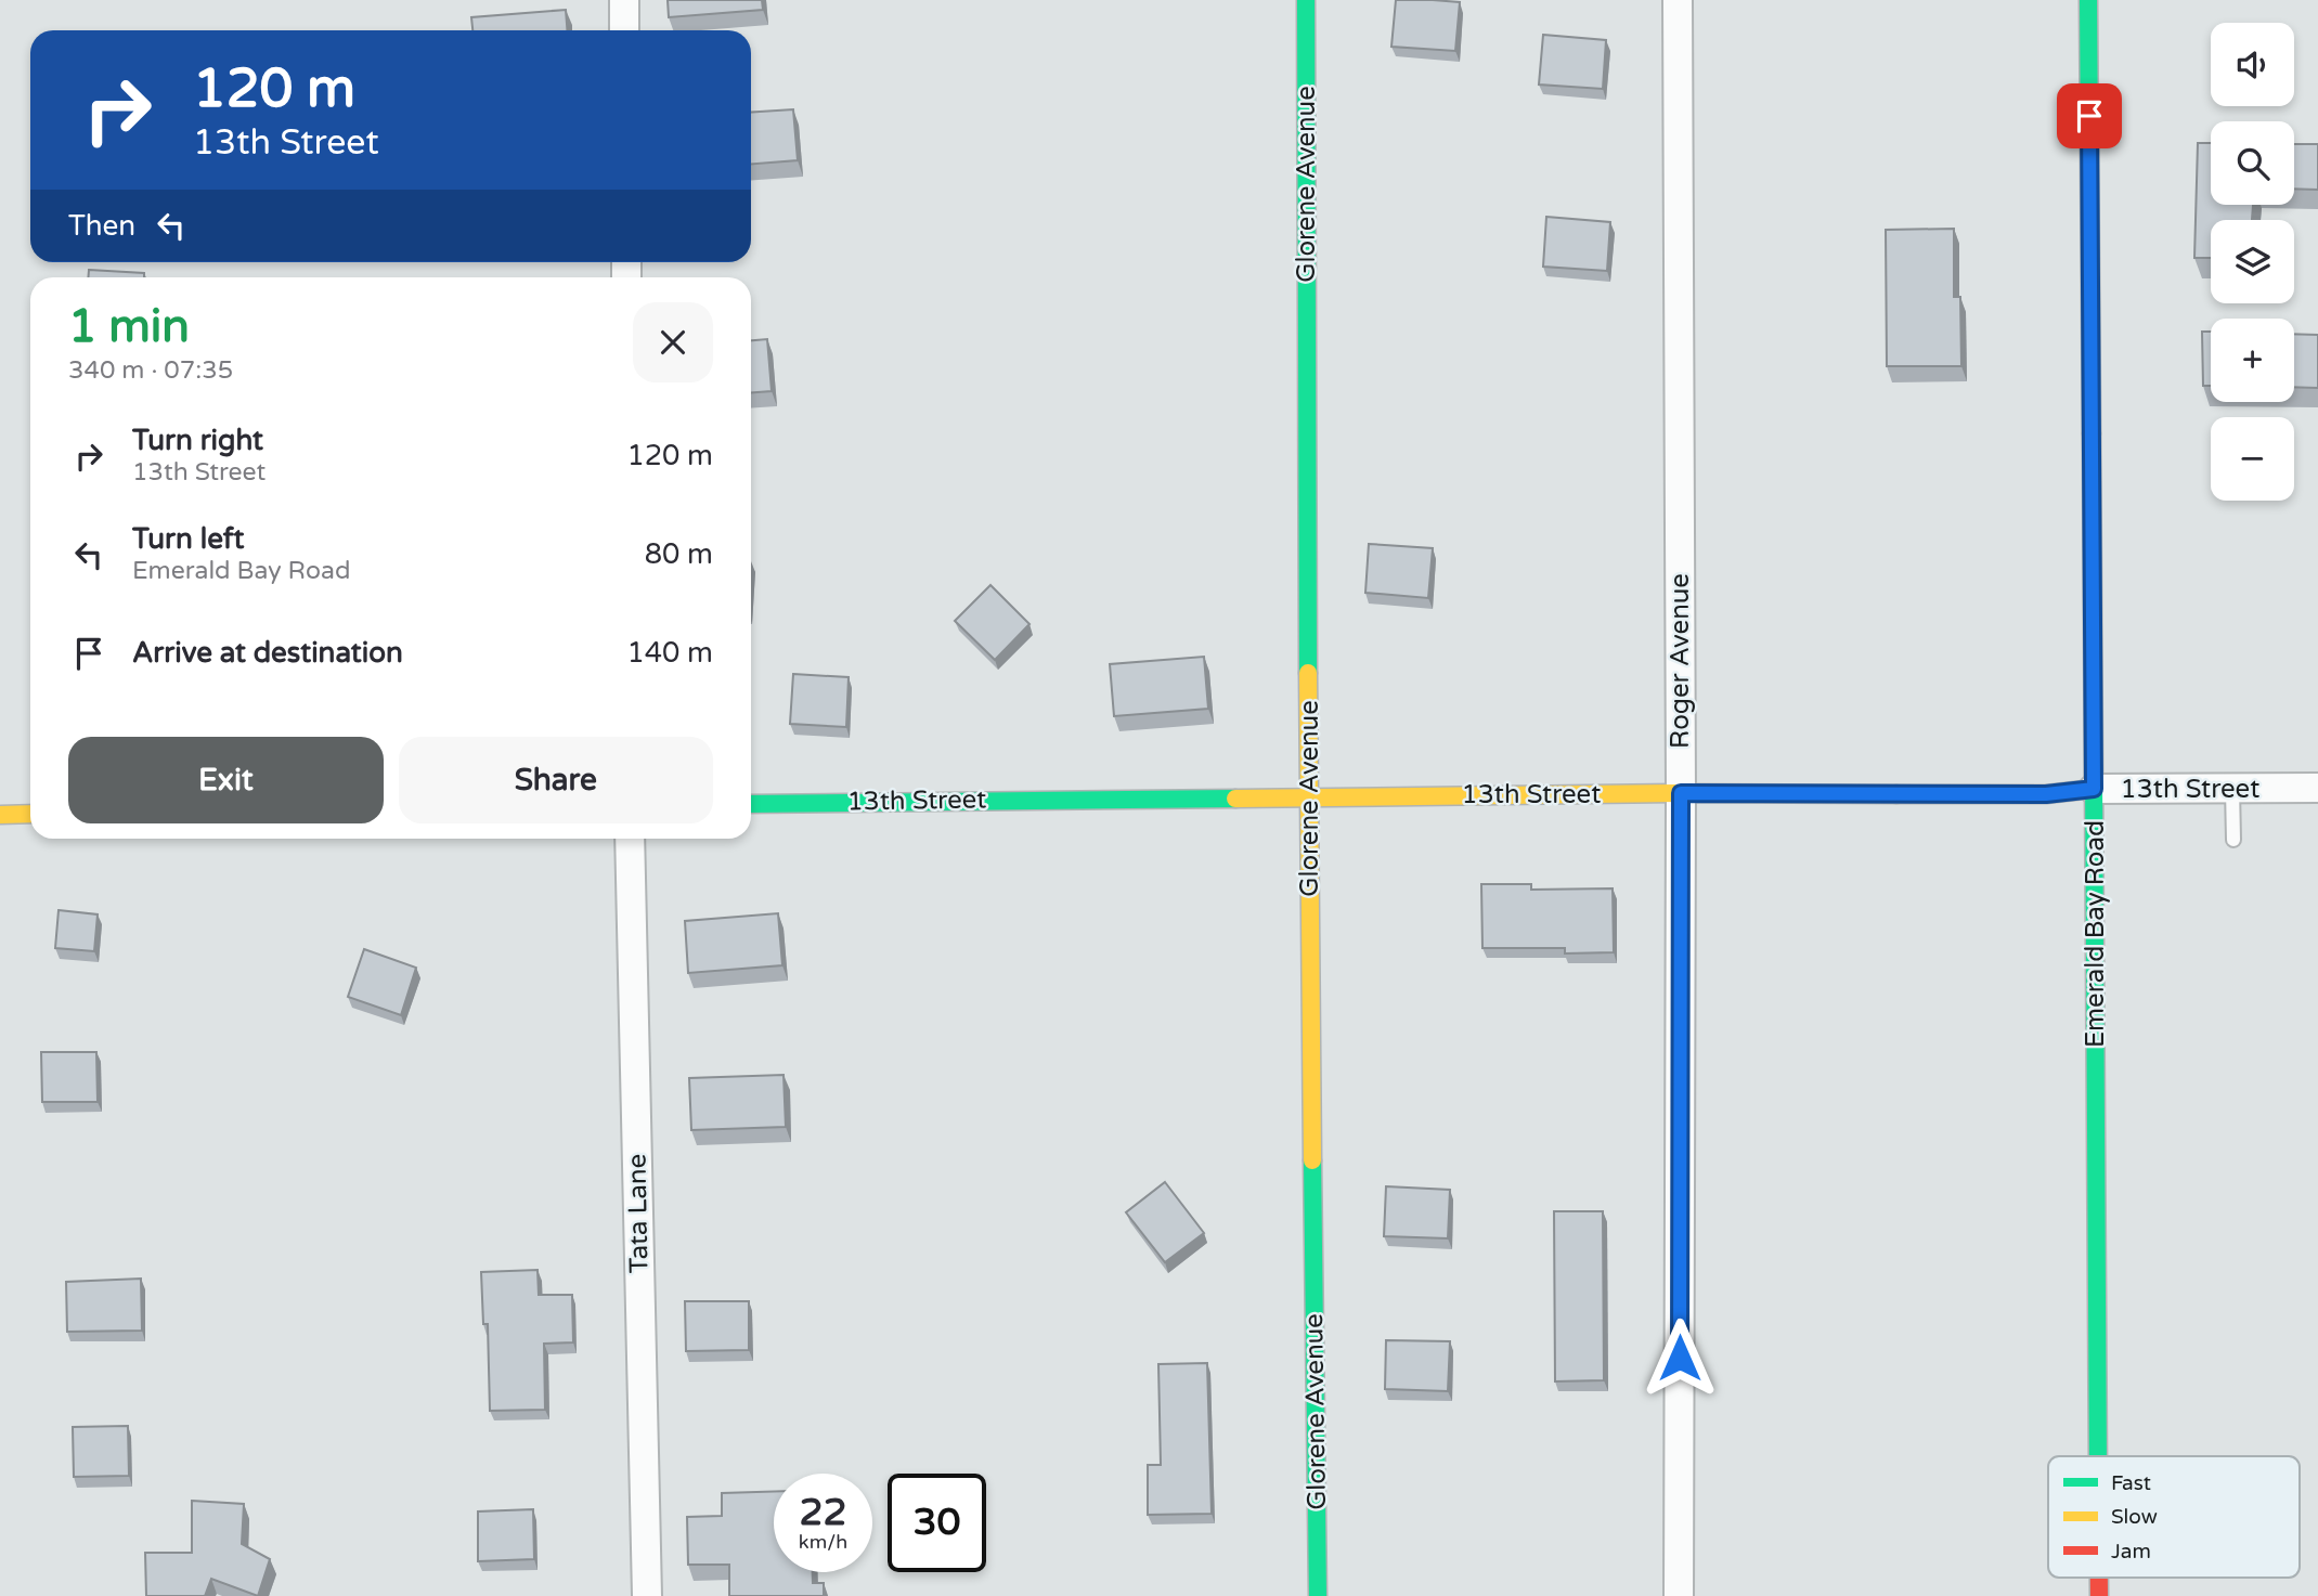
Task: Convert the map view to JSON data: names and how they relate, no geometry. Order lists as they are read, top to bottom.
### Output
{
  "streets": {
    "street": [
      "Glorene Avenue",
      "Roger Avenue",
      "13th Street",
      "Emerald Bay Road",
      "Tata Lane"
    ]
  },
  "crossings": [
    ["Glorene Avenue", "13th Street"],
    ["Roger Avenue", "13th Street"],
    ["13th Street", "Emerald Bay Road"]
  ],
  "legend": ["Fast", "Slow", "Jam"],
  "page": {
    "map_buttons": ["+", "−"],
    "turn": ["120 m", "13th Street"],
    "then": "Then",
    "heading": ["1 min", "340 m · 07:35"],
    "list": [
      {
        "name": "Turn right",
        "note": "13th Street",
        "value": "120 m"
      },
      {
        "name": "Turn left",
        "note": "Emerald Bay Road",
        "value": "80 m"
      },
      {
        "name": "Arrive at destination",
        "value": "140 m"
      }
    ],
    "buttons": ["Exit", "Share"],
    "speed": "22 km/h",
    "limit": "30"
  }
}
